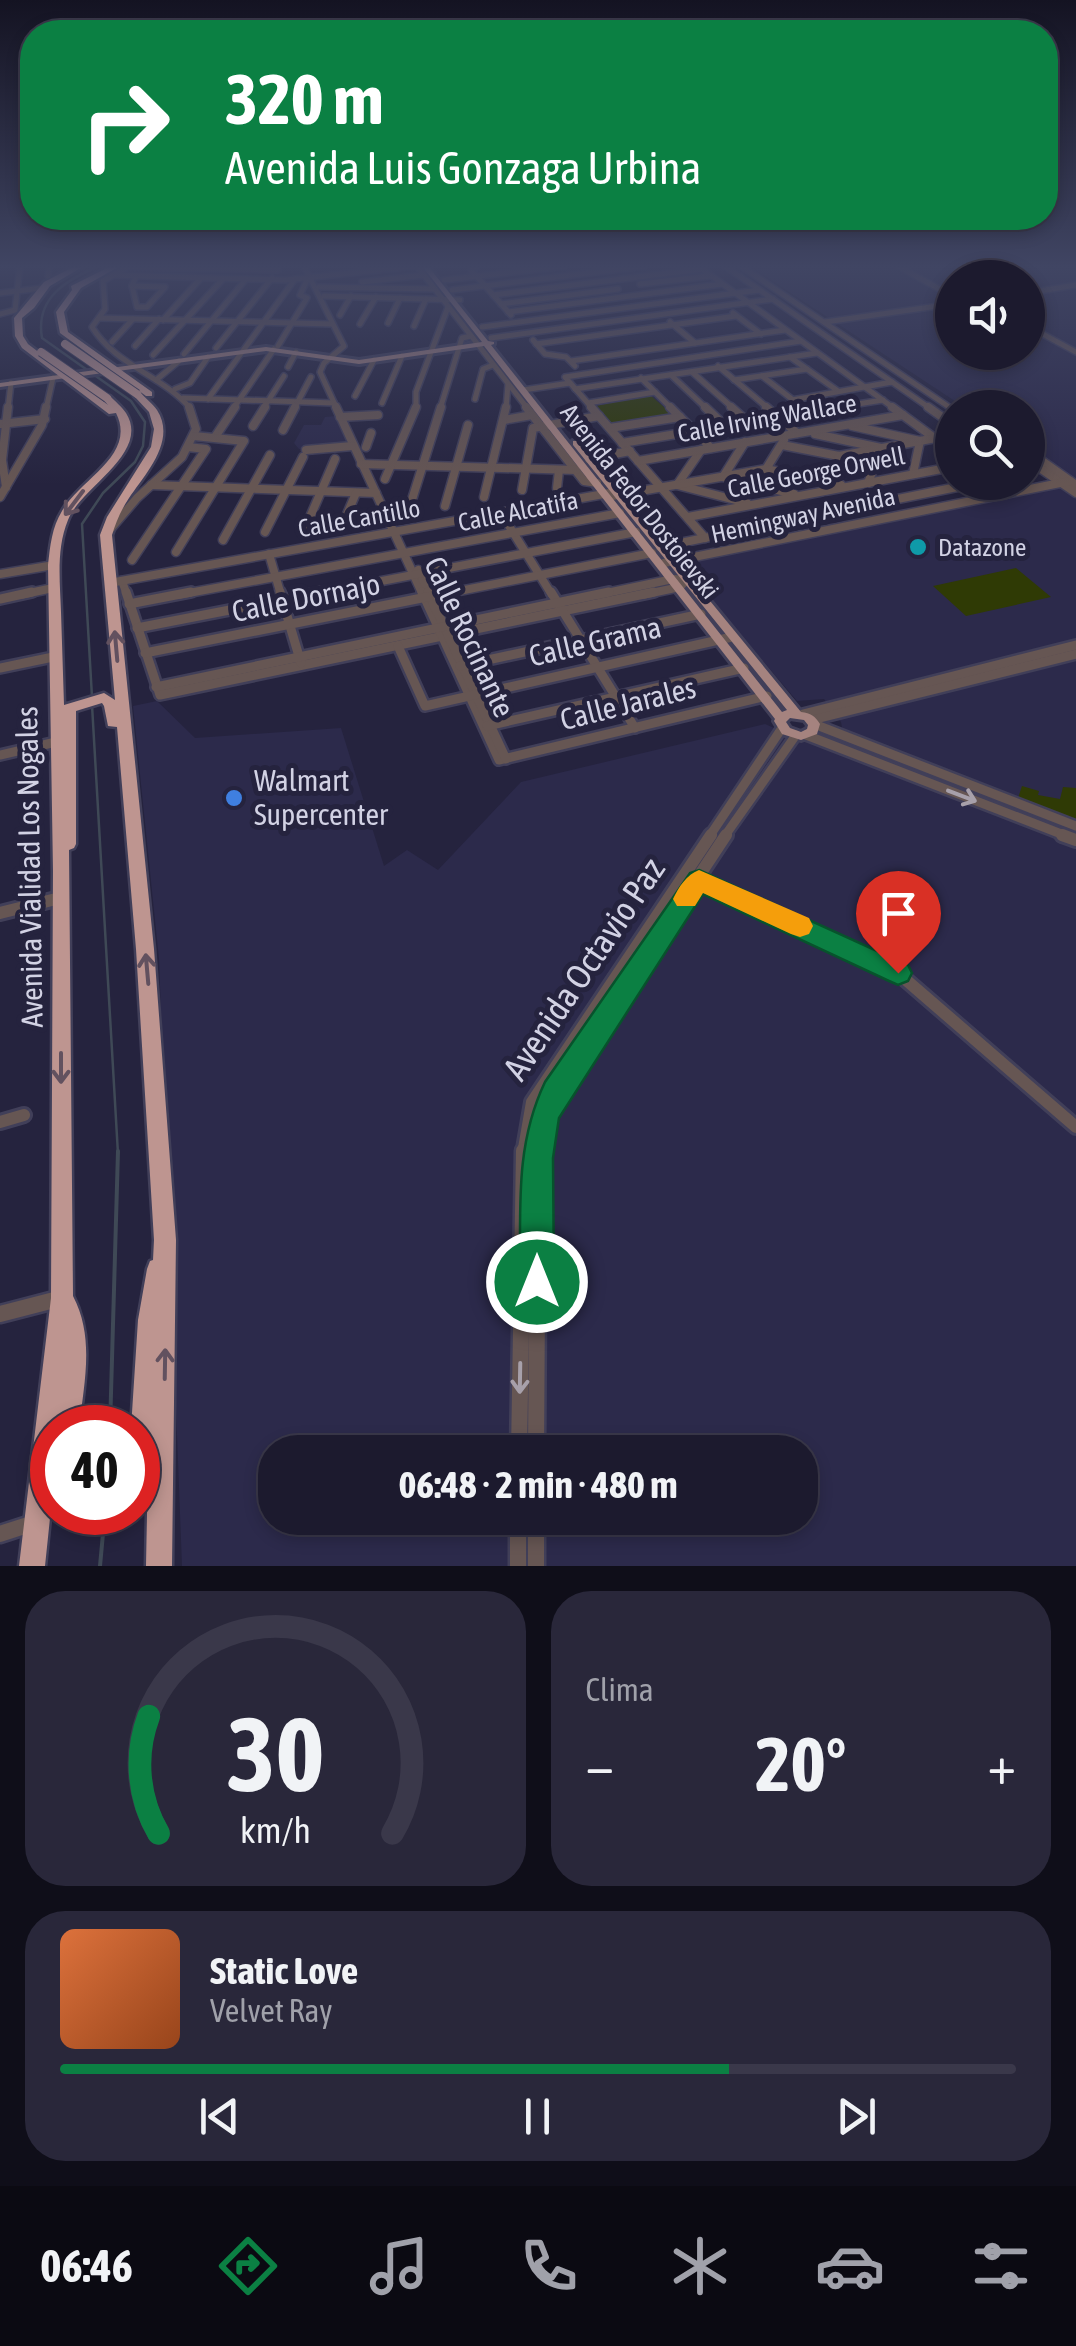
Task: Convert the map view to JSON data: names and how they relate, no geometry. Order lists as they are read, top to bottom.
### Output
{
  "streets": {
    "highway": ["Avenida Vialidad Los Nogales"],
    "main road": ["Avenida Fedor Dostoievski"],
    "street": [
      "Calle Irving Wallace",
      "Calle George Orwell",
      "Calle Alcatifa",
      "Hemingway Avenida",
      "Calle Cantillo",
      "Calle Dornajo",
      "Calle Rocinante",
      "Calle Grama",
      "Calle Jarales",
      "Avenida Octavio Paz"
    ]
  },
  "crossings": [
    ["Avenida Fedor Dostoievski", "Calle Alcatifa"],
    ["Avenida Fedor Dostoievski", "Hemingway Avenida"],
    ["Avenida Fedor Dostoievski", "Calle Cantillo"],
    ["Avenida Fedor Dostoievski", "Calle Dornajo"],
    ["Avenida Fedor Dostoievski", "Calle Grama"],
    ["Avenida Fedor Dostoievski", "Calle Jarales"],
    ["Avenida Fedor Dostoievski", "Avenida Octavio Paz"],
    ["Calle Alcatifa", "Calle Cantillo"],
    ["Calle Alcatifa", "Calle Rocinante"],
    ["Calle Cantillo", "Calle Rocinante"],
    ["Calle Dornajo", "Calle Rocinante"],
    ["Calle Rocinante", "Calle Grama"],
    ["Calle Rocinante", "Calle Jarales"]
  ],
  "places": ["Datazone", "Walmart Supercenter"],
  "page": {
    "turn": ["320 m", "Avenida Luis Gonzaga Urbina"],
    "limit": "40",
    "trip": "06:48 · 2 min · 480 m",
    "tile": "Clima",
    "heat": ["−", "20°", "+"],
    "song": ["Static Love", "Velvet Ray"],
    "tabs": "06:46",
    "gauge": ["30", "km/h"]
  }
}
